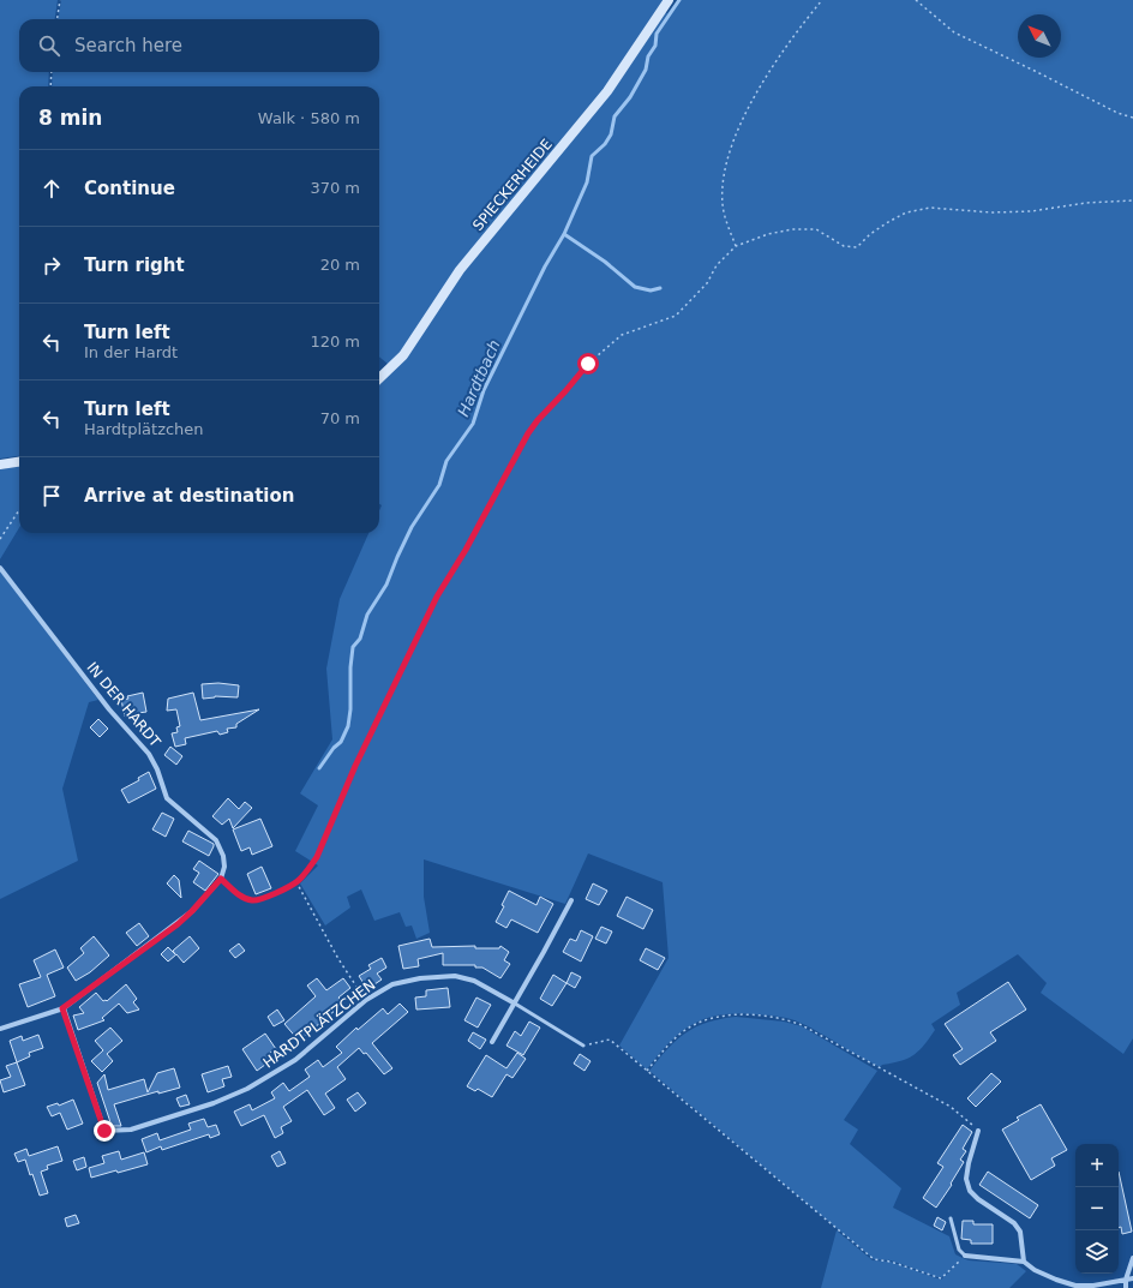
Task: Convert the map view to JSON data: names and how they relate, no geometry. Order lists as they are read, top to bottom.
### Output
{
  "streets": {
    "main road": ["SPIECKERHEIDE"],
    "street": ["IN DER HARDT", "HARDTPLÄTZCHEN"]
  },
  "water": ["Hardtbach"],
  "north": "top left",
  "page": {
    "search": "Search here",
    "heading": ["8 min", "Walk · 580 m"],
    "list": [
      ["Continue", "370 m"],
      ["Turn right", "20 m"],
      ["Turn left", "In der Hardt", "120 m"],
      ["Turn left", "Hardtplätzchen", "70 m"],
      "Arrive at destination"
    ],
    "map_buttons": ["+", "−"]
  }
}
